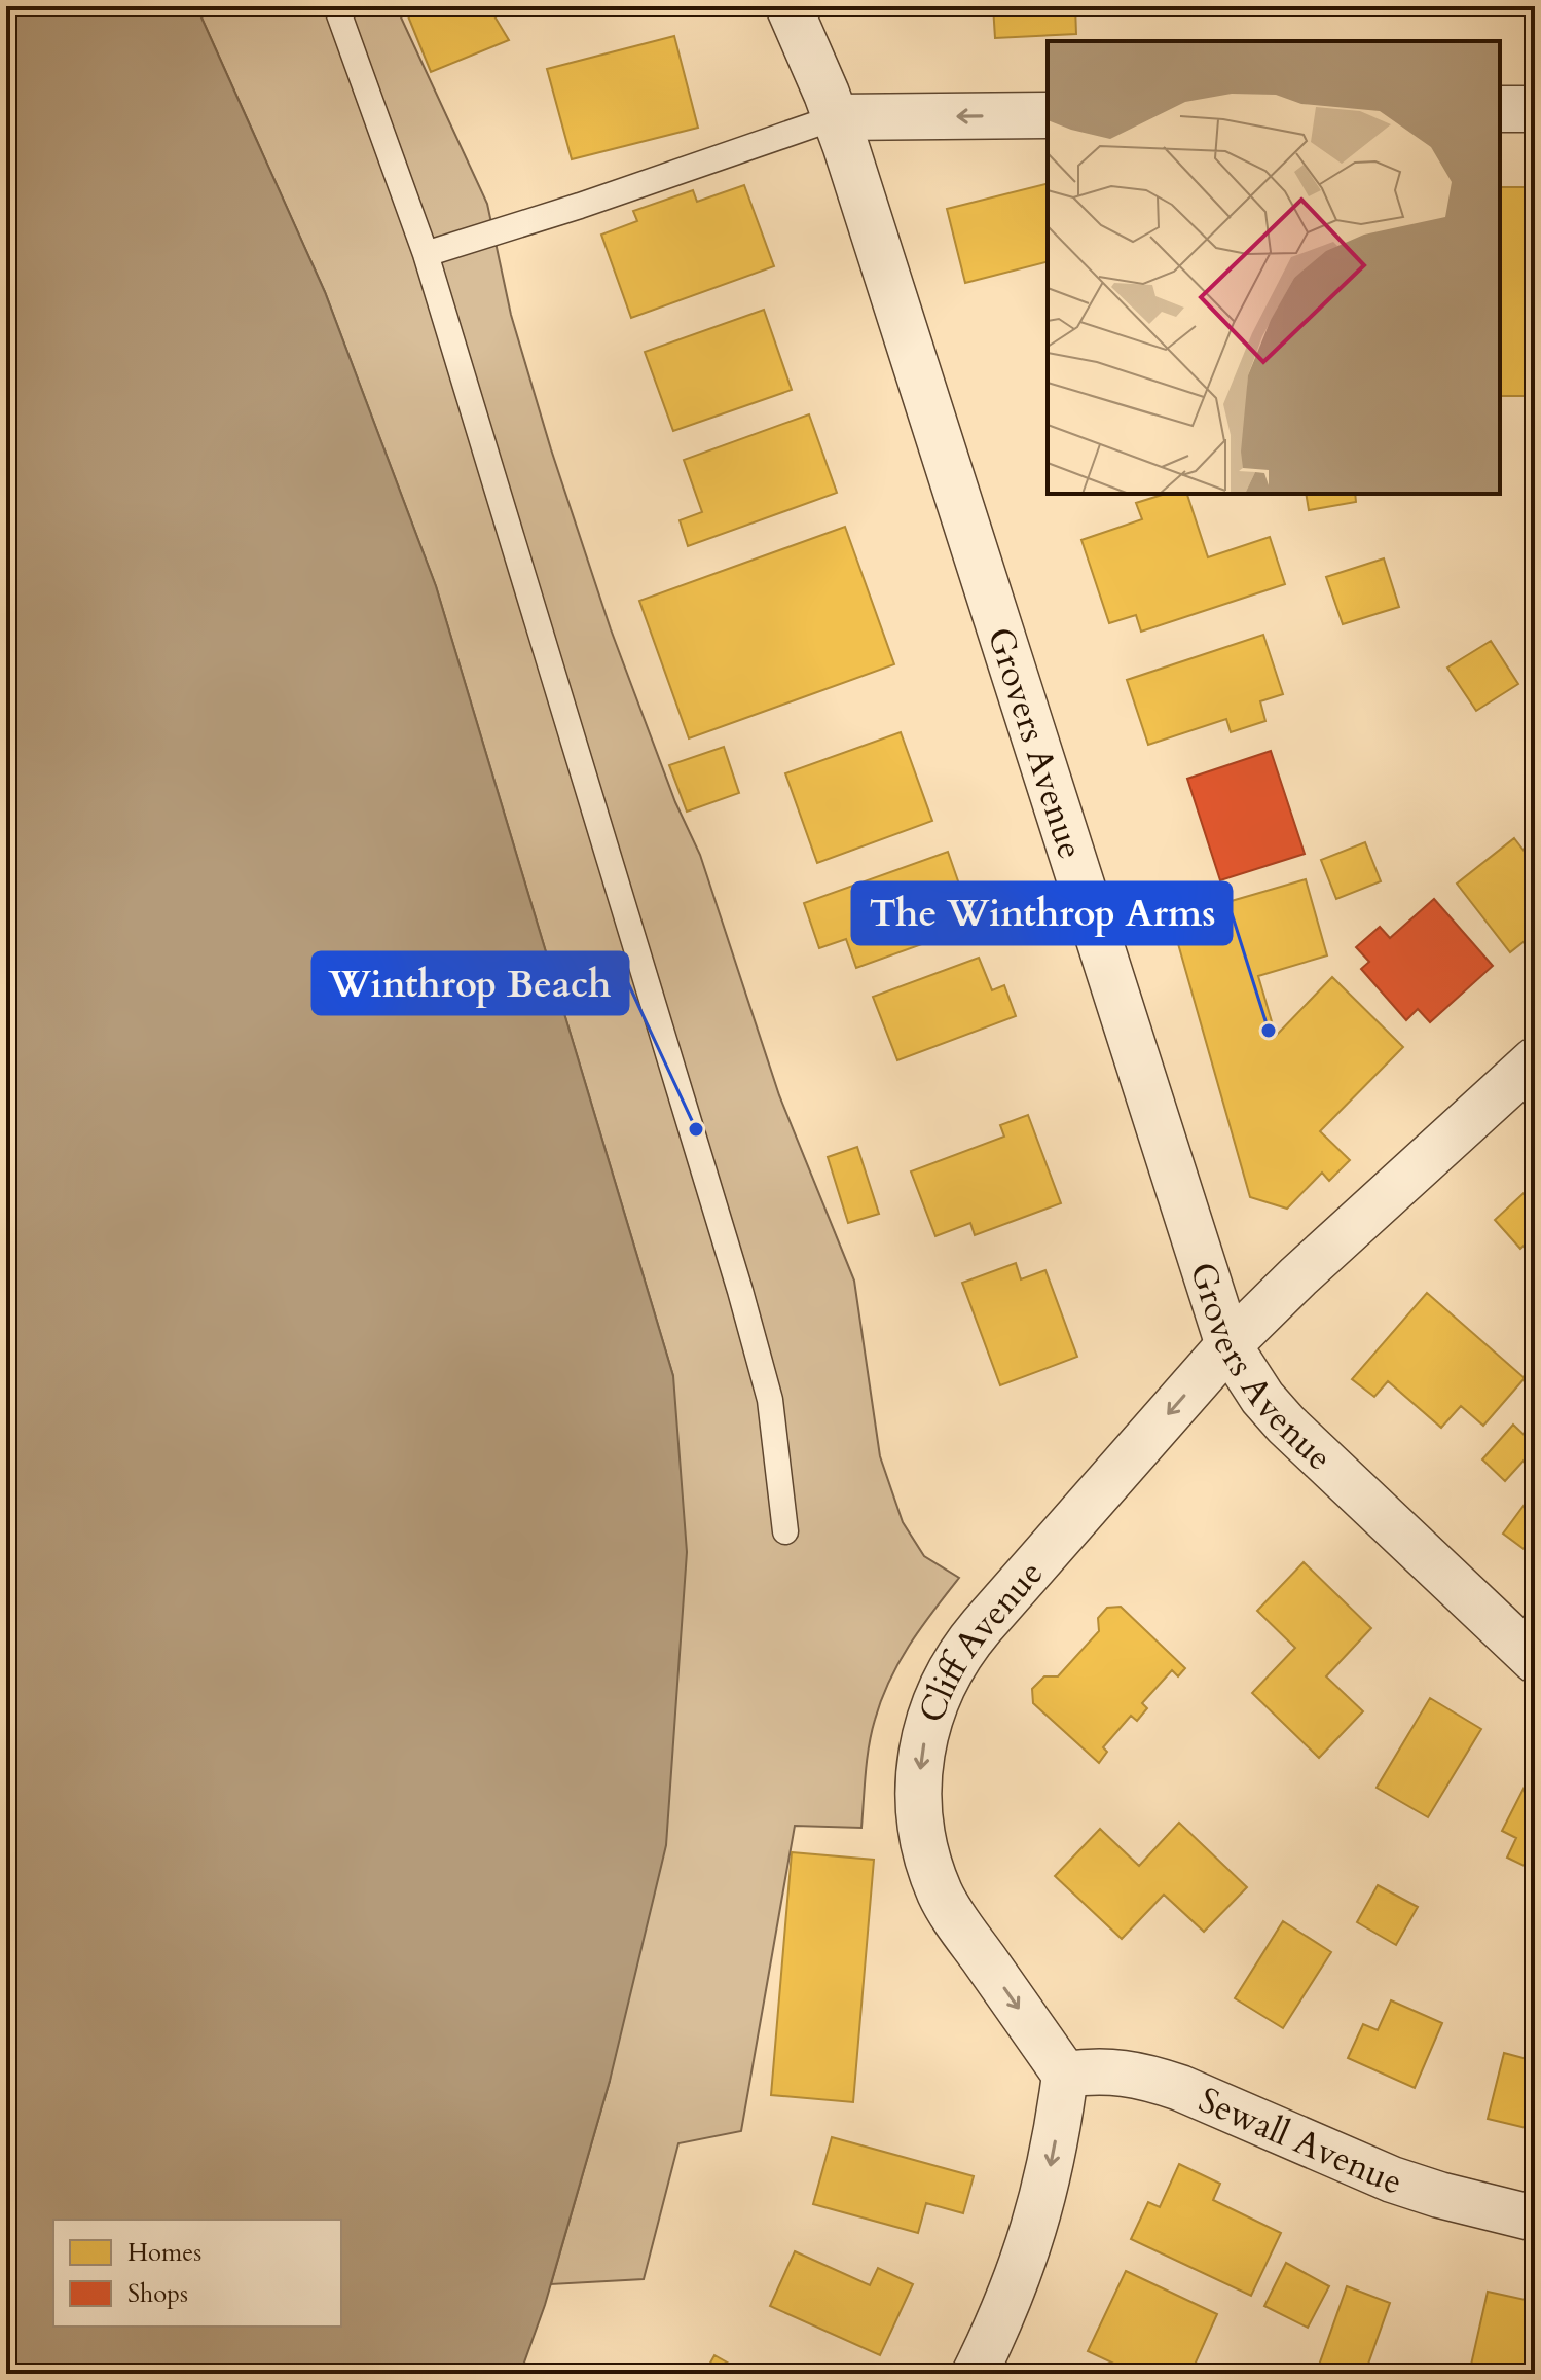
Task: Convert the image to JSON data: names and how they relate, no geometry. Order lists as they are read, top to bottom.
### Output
{
  "streets": {
    "street": ["Grovers Avenue", "Cliff Avenue", "Sewall Avenue"]
  },
  "crossings": [
    ["Grovers Avenue", "Cliff Avenue"],
    ["Cliff Avenue", "Sewall Avenue"]
  ],
  "one_way": ["Cliff Avenue"],
  "places": ["The Winthrop Arms", "Winthrop Beach"],
  "legend": ["Homes", "Shops"]
}
